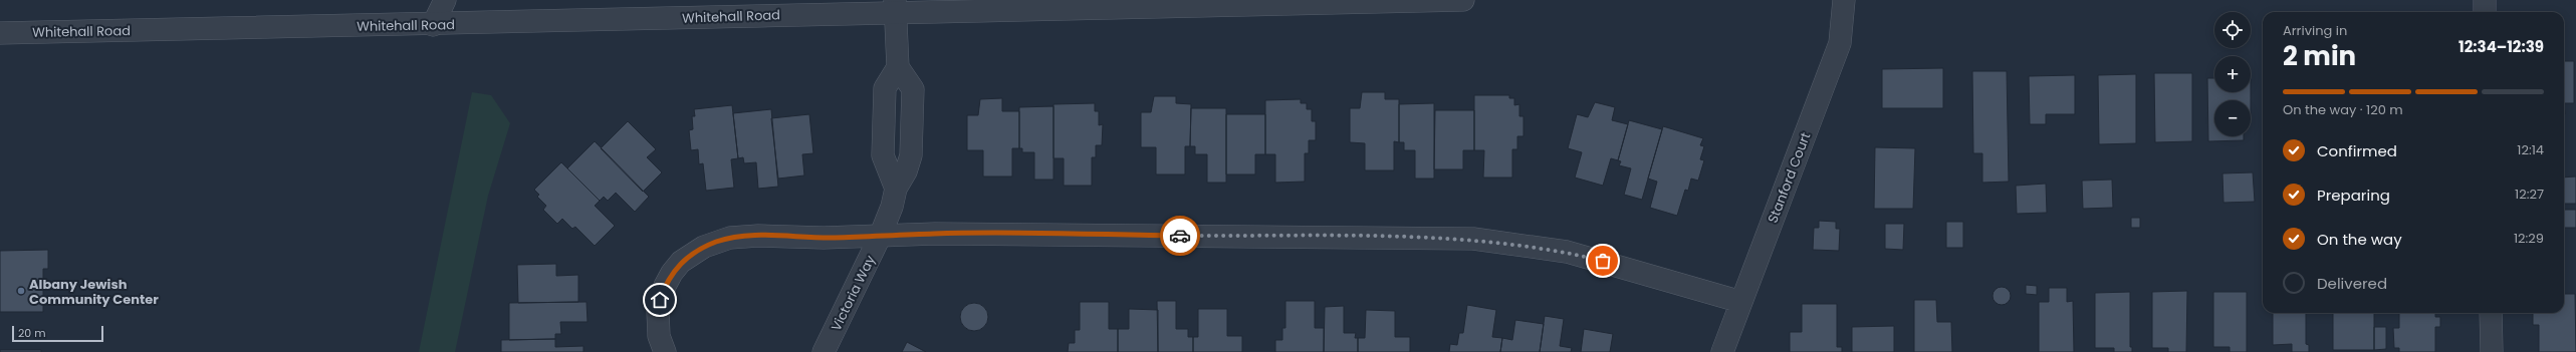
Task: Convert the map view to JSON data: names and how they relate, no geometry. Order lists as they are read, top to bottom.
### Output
{
  "streets": {
    "street": ["Whitehall Road", "Stanford Court", "Victoria Way"]
  },
  "crossings": [
    ["Whitehall Road", "Victoria Way"]
  ],
  "places": ["Albany Jewish Community Center"],
  "scale_bar": "20 m",
  "page": {
    "map_buttons": ["+", "−"],
    "heading": ["2 min", "Arriving in", "12:34–12:39"],
    "bar": "On the way · 120 m",
    "list": [
      ["Confirmed", "12:14"],
      ["Preparing", "12:27"],
      ["On the way", "12:29"],
      "Delivered"
    ],
    "scale": "20 m"
  }
}
